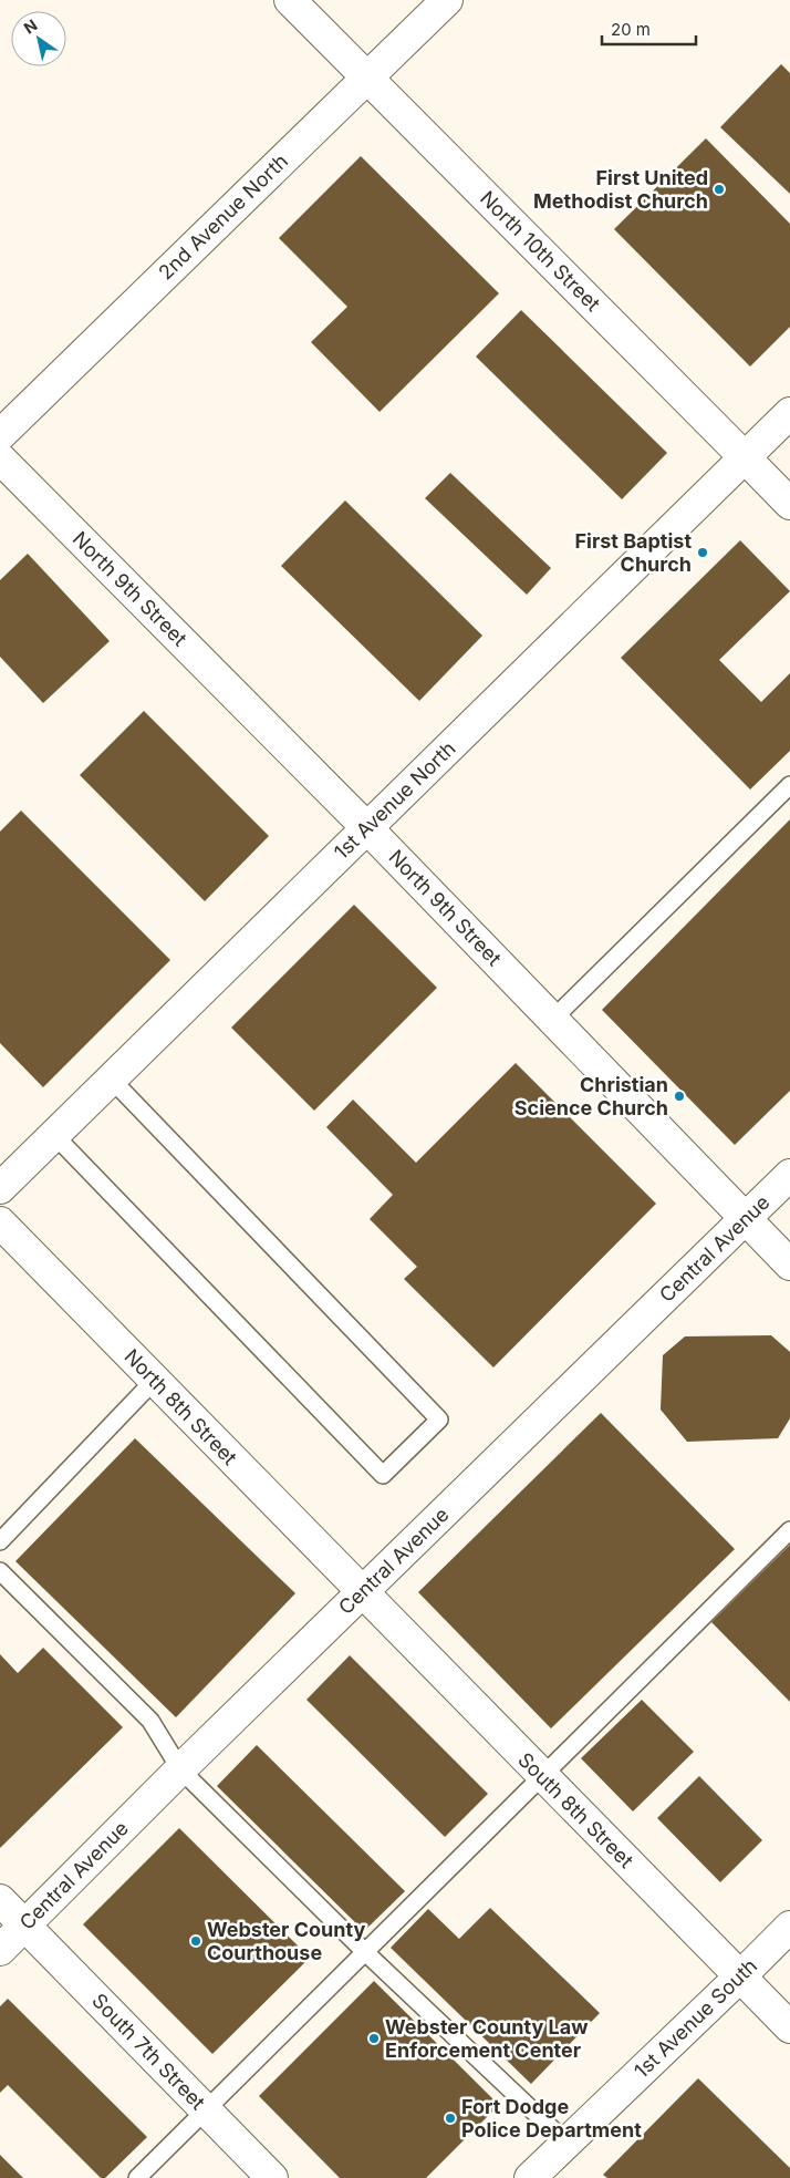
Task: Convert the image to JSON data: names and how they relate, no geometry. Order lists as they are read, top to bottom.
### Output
{
  "streets": {
    "main road": [
      "2nd Avenue North",
      "North 10th Street",
      "North 9th Street",
      "1st Avenue North",
      "Central Avenue",
      "North 8th Street",
      "South 8th Street",
      "1st Avenue South",
      "South 7th Street"
    ]
  },
  "crossings": [
    ["2nd Avenue North", "North 10th Street"],
    ["North 10th Street", "1st Avenue North"],
    ["North 9th Street", "1st Avenue North"],
    ["North 9th Street", "Central Avenue"],
    ["Central Avenue", "North 8th Street"],
    ["Central Avenue", "South 8th Street"],
    ["Central Avenue", "South 7th Street"],
    ["North 8th Street", "South 8th Street"],
    ["South 8th Street", "1st Avenue South"]
  ],
  "places": [
    "First United Methodist Church",
    "First Baptist Church",
    "Christian Science Church",
    "Webster County Courthouse",
    "Webster County Law Enforcement Center",
    "Fort Dodge Police Department"
  ],
  "scale_bar": "20 m",
  "north": "top left"
}
